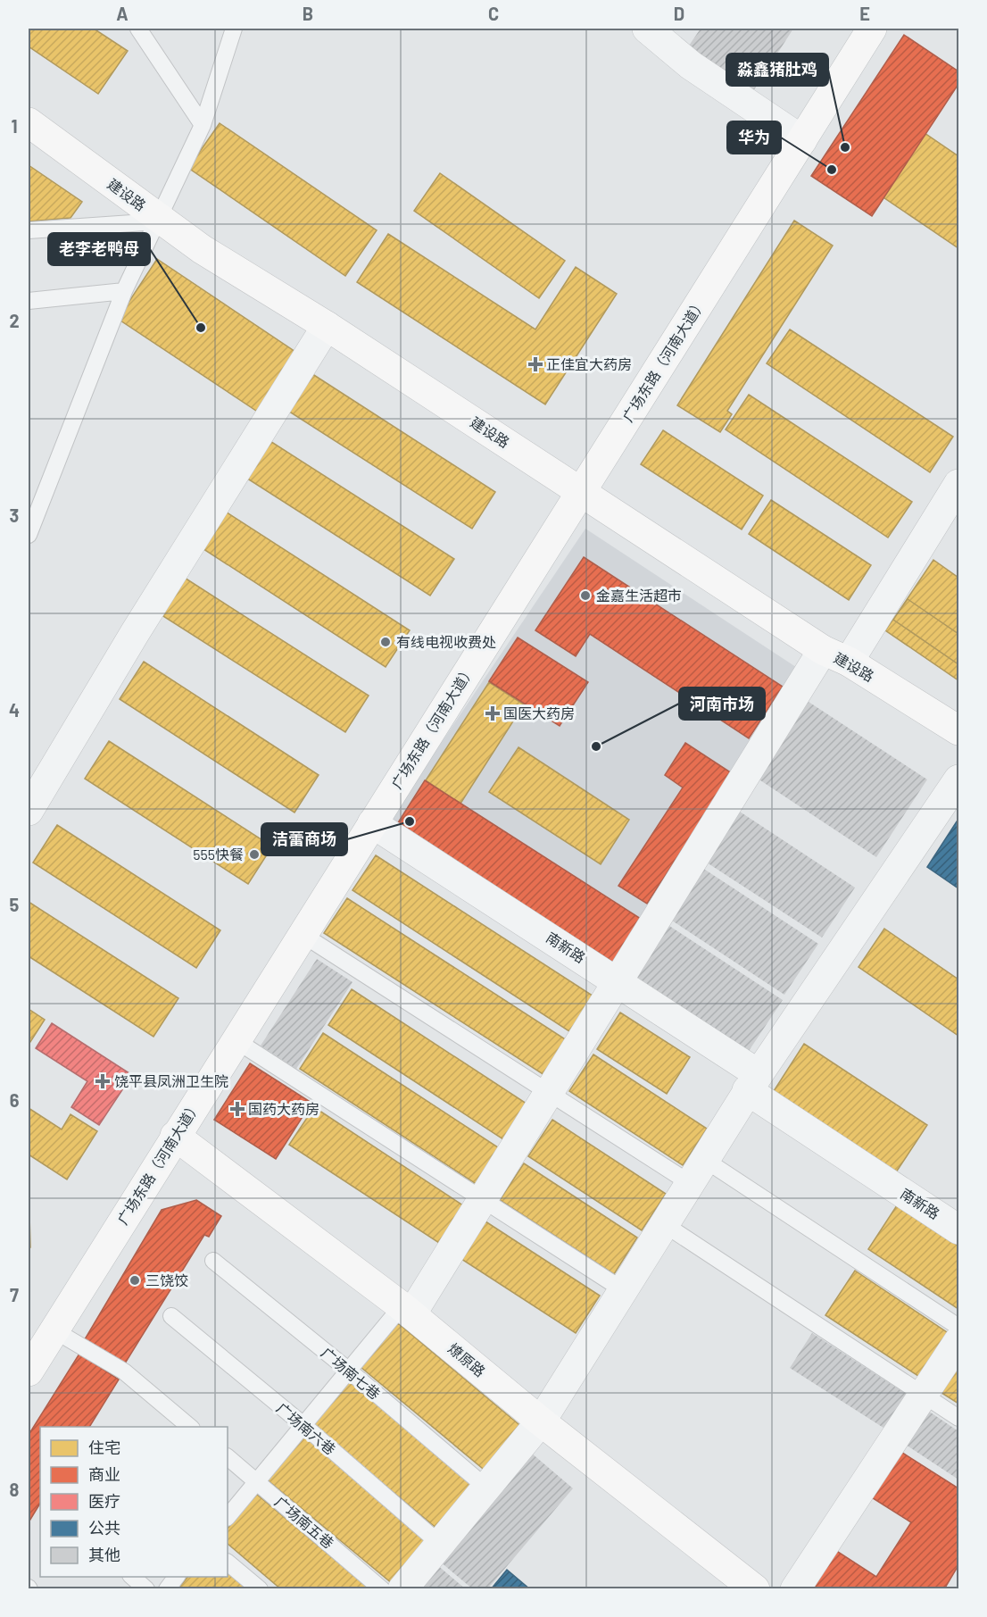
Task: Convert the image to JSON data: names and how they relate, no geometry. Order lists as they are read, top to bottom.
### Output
{
  "streets": {
    "main road": ["建设路", "广场东路（河南大道）", "燎原路"],
    "street": ["南新路"],
    "lane": ["广场南七巷", "广场南六巷", "广场南五巷"]
  },
  "crossings": [
    ["建设路", "广场东路（河南大道）"],
    ["广场东路（河南大道）", "南新路"],
    ["广场东路（河南大道）", "燎原路"]
  ],
  "places": {
    "other": [
      "淼鑫猪肚鸡",
      "华为",
      "老李老鸭母",
      "金嘉生活超市",
      "有线电视收费处",
      "河南市场",
      "洁蕾商场",
      "555快餐",
      "三饶饺"
    ],
    "health": [
      "正佳宜大药房",
      "国医大药房",
      "饶平县凤洲卫生院",
      "国药大药房"
    ]
  },
  "legend": [
    "住宅",
    "商业",
    "医疗",
    "公共",
    "其他"
  ],
  "grid": {
    "columns": [
      "A",
      "B",
      "C",
      "D",
      "E"
    ],
    "rows": [
      "1",
      "2",
      "3",
      "4",
      "5",
      "6",
      "7",
      "8"
    ]
  }
}
